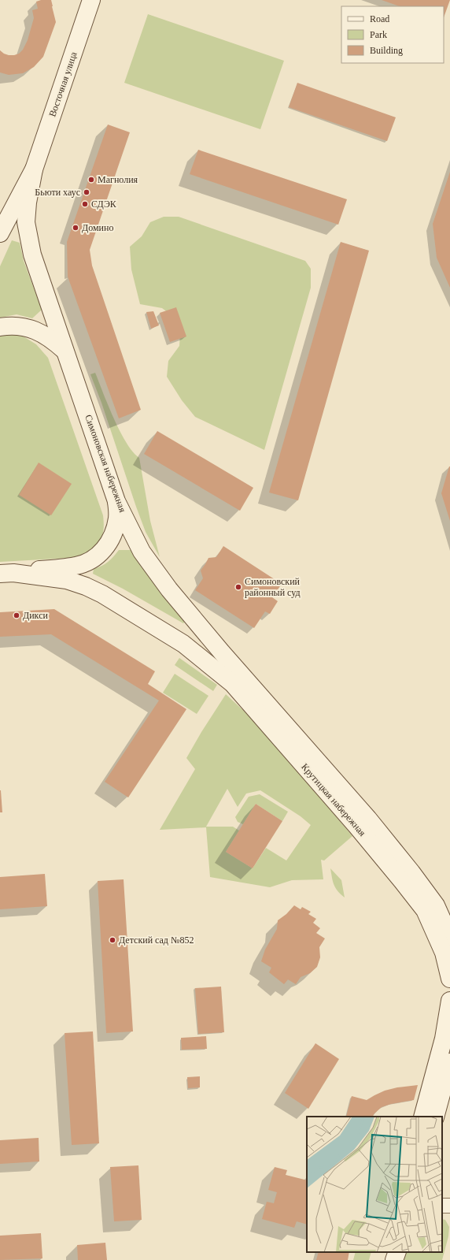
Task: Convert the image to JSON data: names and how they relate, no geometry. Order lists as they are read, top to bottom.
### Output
{
  "streets": {
    "main road": ["Восточная улица", "Симоновская набережная", "Крутицкая набережная"]
  },
  "crossings": [
    ["Восточная улица", "Симоновская набережная"],
    ["Симоновская набережная", "Крутицкая набережная"]
  ],
  "places": [
    "Магнолия",
    "Бьюти хаус",
    "СДЭК",
    "Домино",
    "Симоновский районный суд",
    "Дикси",
    "Детский сад №852"
  ],
  "legend": ["Road", "Park", "Building"]
}
